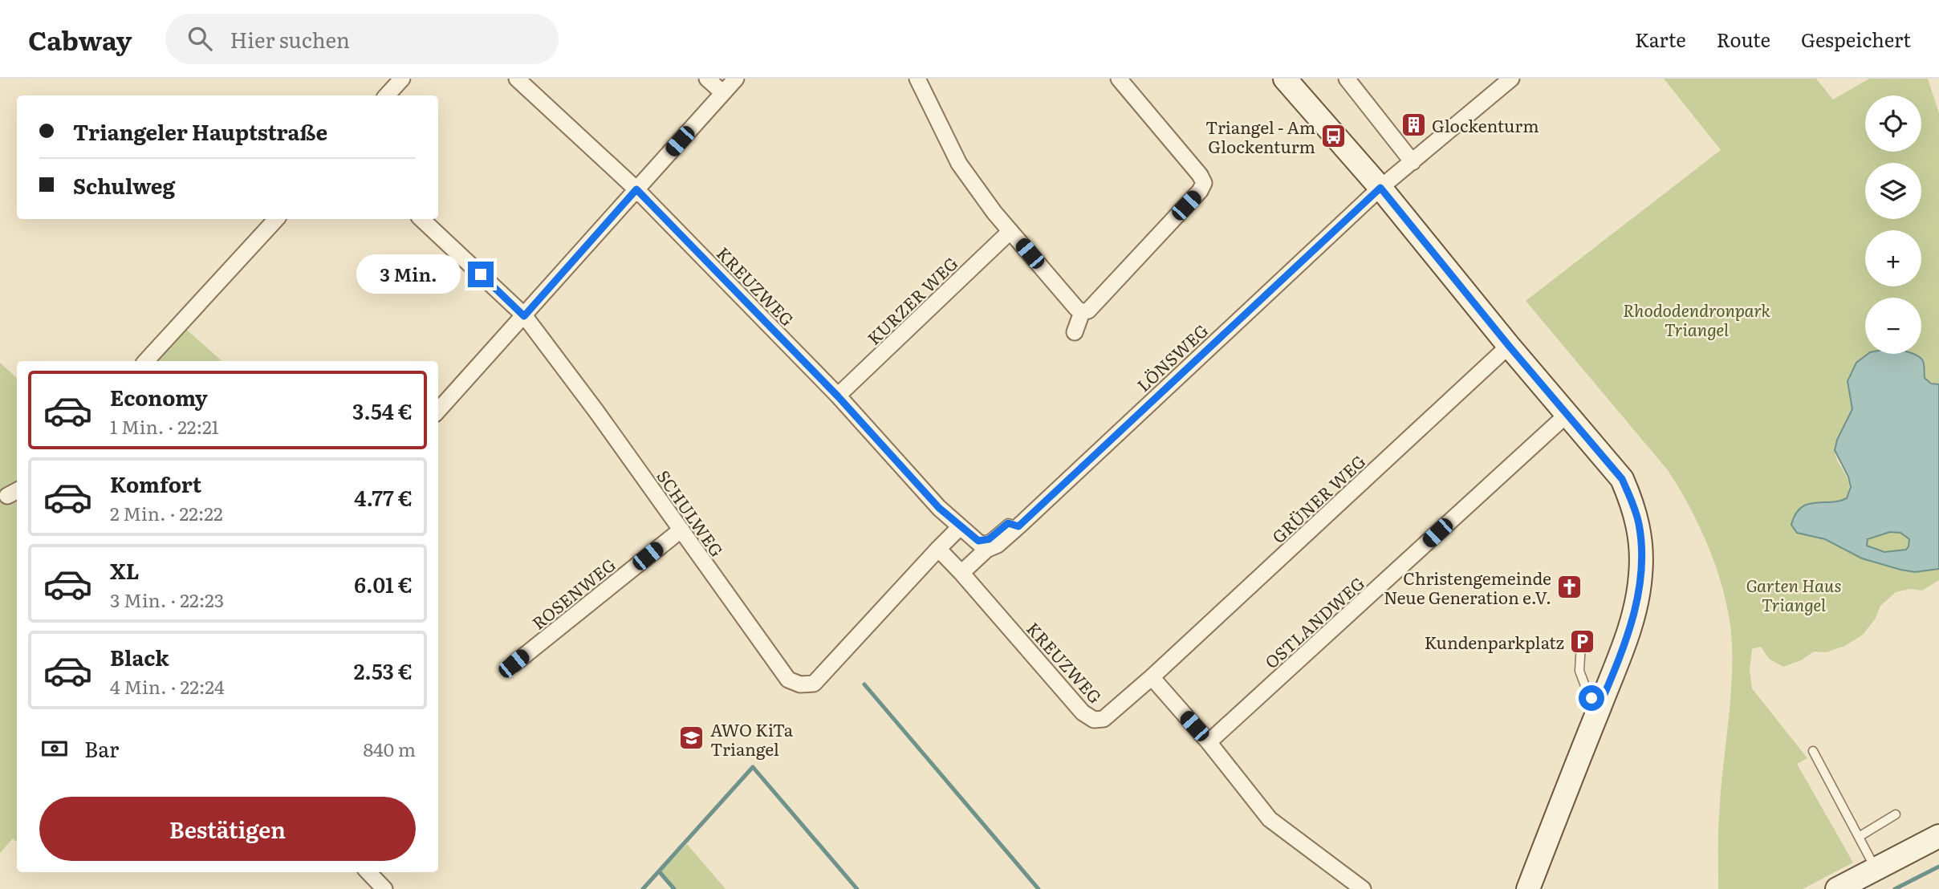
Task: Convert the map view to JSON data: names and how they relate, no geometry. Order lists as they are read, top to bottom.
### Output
{
  "streets": {
    "street": [
      "KREUZWEG",
      "KURZER WEG",
      "LÖNSWEG",
      "GRÜNER WEG",
      "SCHULWEG",
      "ROSENWEG",
      "OSTLANDWEG"
    ]
  },
  "crossings": [
    ["KREUZWEG", "KURZER WEG"],
    ["KREUZWEG", "LÖNSWEG"],
    ["KREUZWEG", "GRÜNER WEG"],
    ["KREUZWEG", "SCHULWEG"],
    ["SCHULWEG", "ROSENWEG"]
  ],
  "parks": ["Rhododendronpark Triangel", "Garten Haus Triangel"],
  "places": {
    "building": ["Glockenturm"],
    "bus stop": ["Triangel - Am Glockenturm"],
    "church": ["Christengemeinde Neue Generation e.V."],
    "parking": ["Kundenparkplatz"],
    "school or university": ["AWO KiTa Triangel"]
  },
  "page": {
    "header": "Cabway",
    "search": "Hier suchen",
    "nav": ["Karte", "Route", "Gespeichert"],
    "map_buttons": ["+", "−"],
    "banner": ["Triangeler Hauptstraße", "Schulweg"],
    "bubble": "3 Min.",
    "list": [
      {
        "name": "Economy",
        "note": "1 Min. · 22:21",
        "value": "3.54 €"
      },
      {
        "name": "Komfort",
        "note": "2 Min. · 22:22",
        "value": "4.77 €"
      },
      {
        "name": "XL",
        "note": "3 Min. · 22:23",
        "value": "6.01 €"
      },
      {
        "name": "Black",
        "note": "4 Min. · 22:24",
        "value": "2.53 €"
      }
    ],
    "pay": ["Bar", "840 m"],
    "buttons": "Bestätigen"
  }
}
